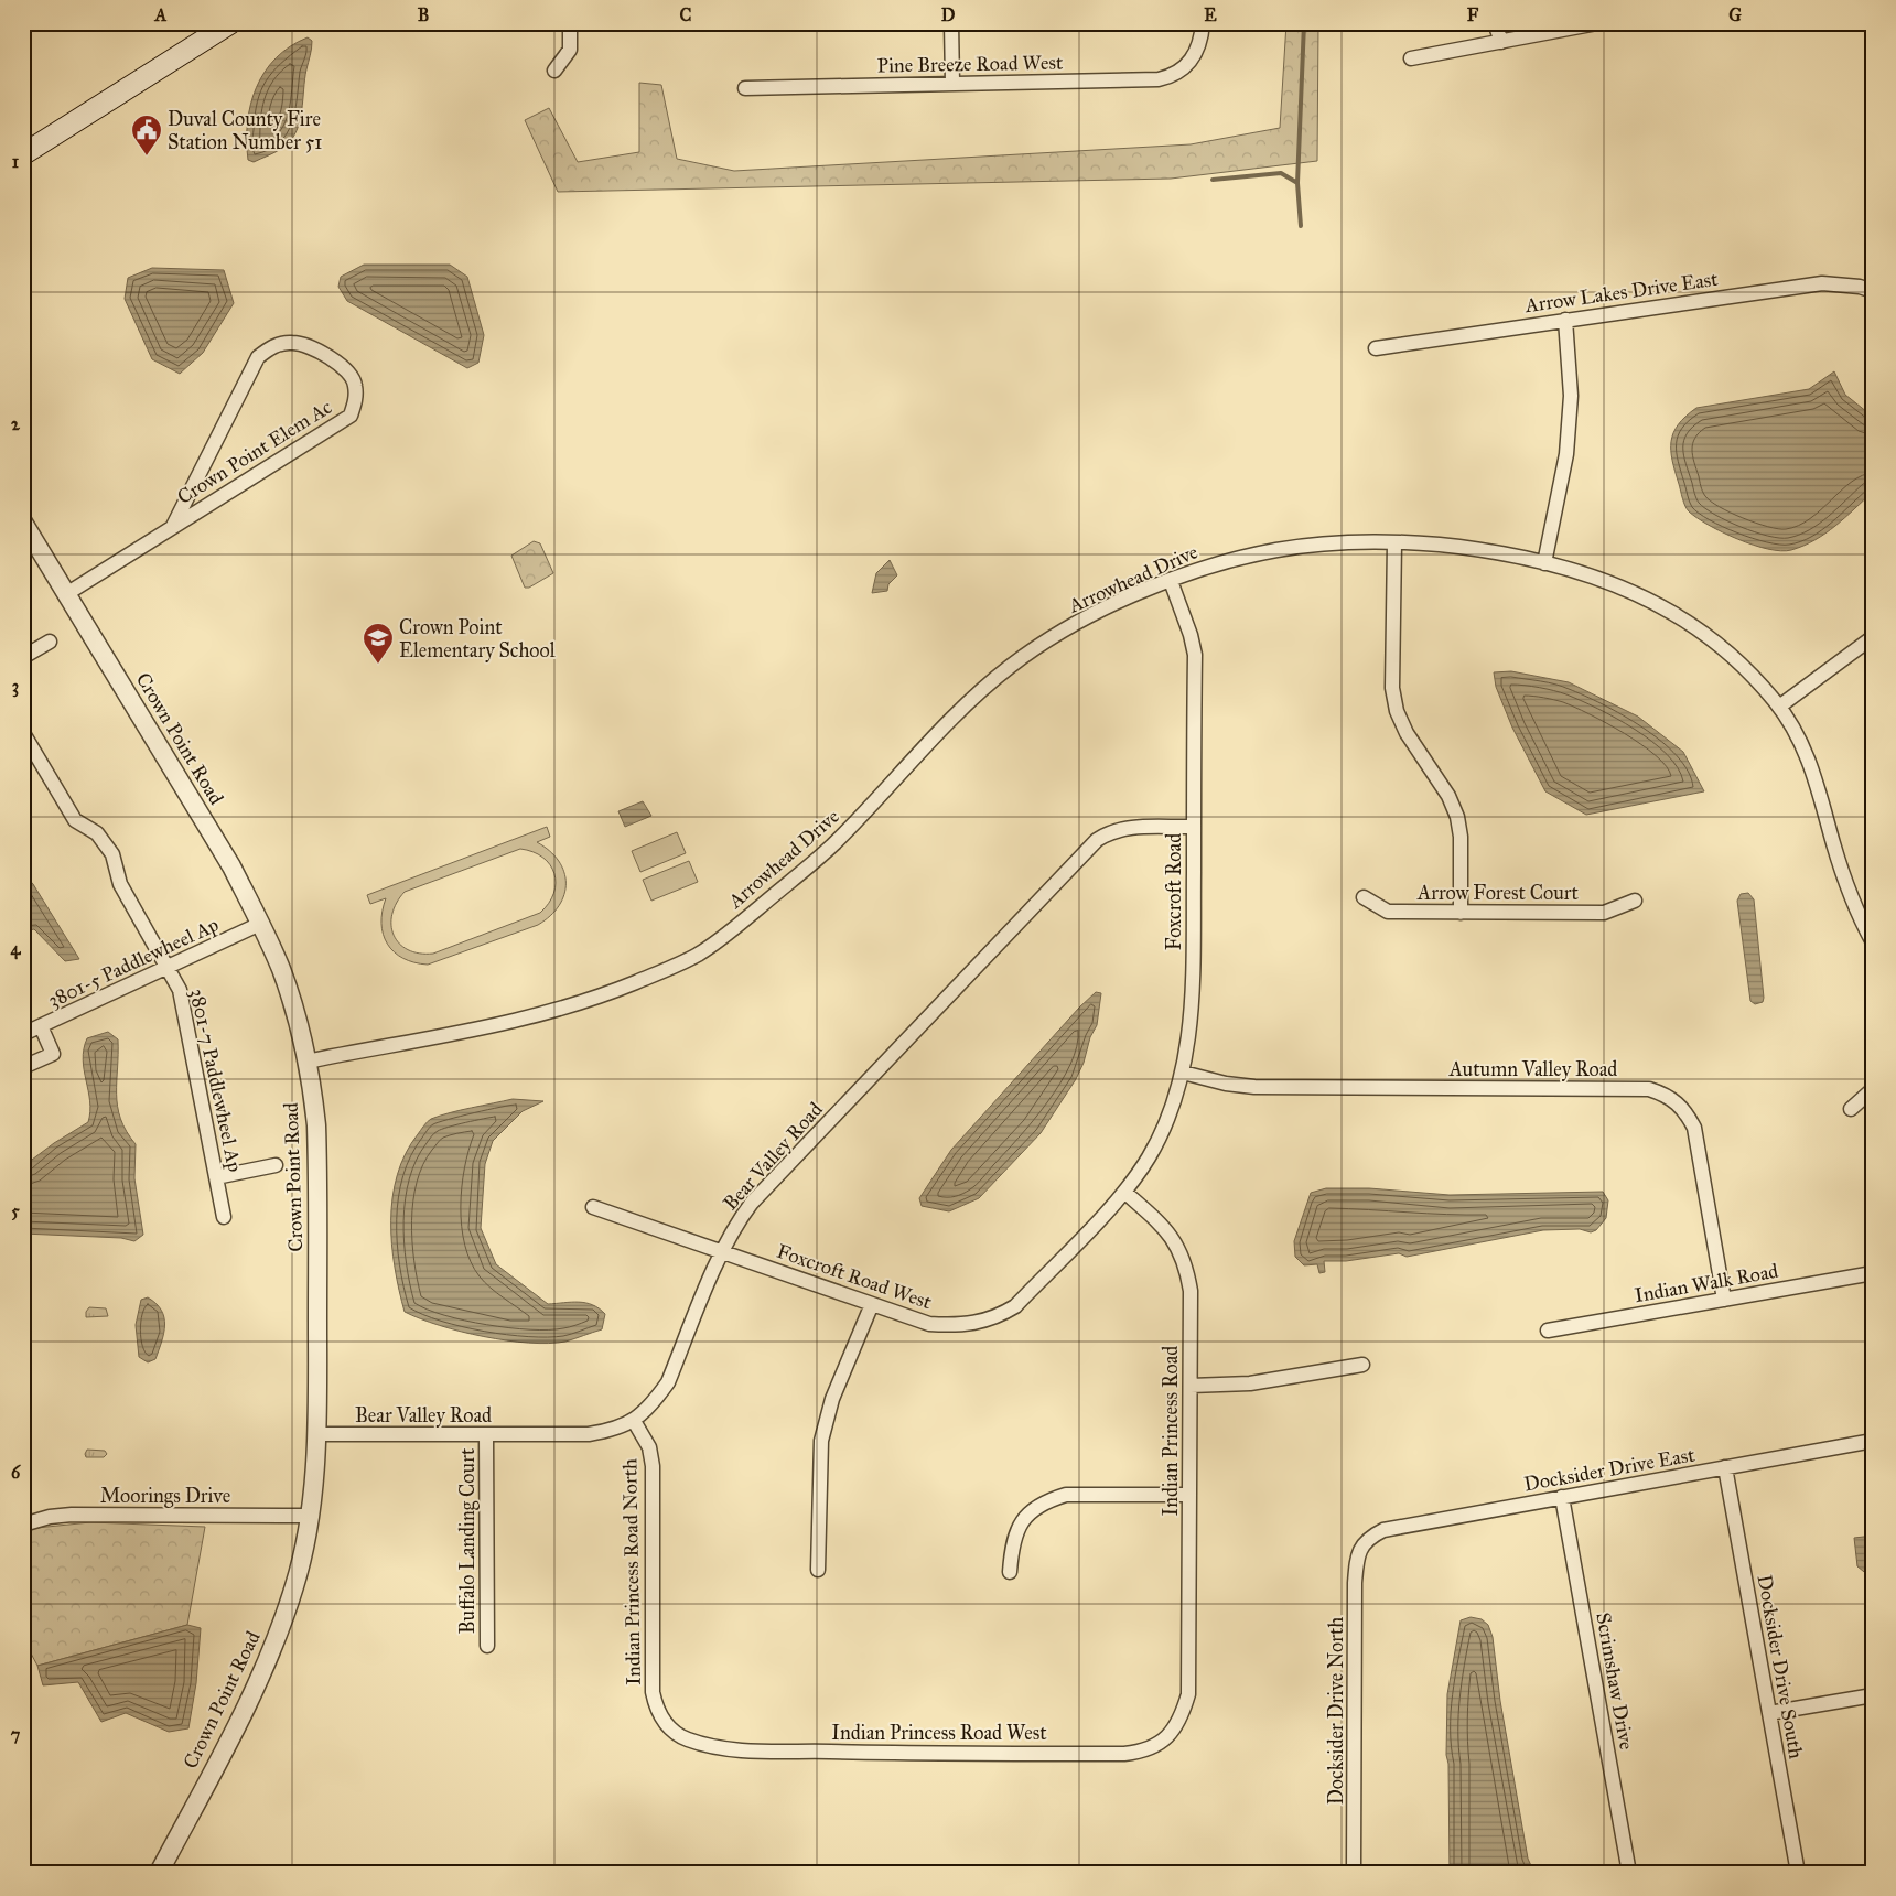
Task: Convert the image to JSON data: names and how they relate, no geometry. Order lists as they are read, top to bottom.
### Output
{
  "streets": {
    "street": [
      "Pine Breeze Road West",
      "Arrow Lakes Drive East",
      "Crown Point Elem Ac",
      "Arrowhead Drive",
      "Crown Point Road",
      "Foxcroft Road",
      "Arrow Forest Court",
      "3801-5 Paddlewheel Ap",
      "Autumn Valley Road",
      "3801-7 Paddlewheel Ap",
      "Bear Valley Road",
      "Foxcroft Road West",
      "Indian Walk Road",
      "Indian Princess Road",
      "Docksider Drive East",
      "Moorings Drive",
      "Buffalo Landing Court",
      "Indian Princess Road North",
      "Docksider Drive South",
      "Scrimshaw Drive",
      "Docksider Drive North",
      "Indian Princess Road West"
    ]
  },
  "crossings": [
    ["Crown Point Elem Ac", "Crown Point Road"],
    ["Arrowhead Drive", "Crown Point Road"],
    ["Arrowhead Drive", "Foxcroft Road"],
    ["Crown Point Road", "3801-5 Paddlewheel Ap"],
    ["Crown Point Road", "Bear Valley Road"],
    ["Crown Point Road", "Moorings Drive"],
    ["Foxcroft Road", "Autumn Valley Road"],
    ["Foxcroft Road", "Bear Valley Road"],
    ["Foxcroft Road", "Foxcroft Road West"],
    ["Foxcroft Road", "Indian Princess Road"],
    ["3801-5 Paddlewheel Ap", "3801-7 Paddlewheel Ap"],
    ["Autumn Valley Road", "Indian Walk Road"],
    ["Bear Valley Road", "Foxcroft Road West"],
    ["Bear Valley Road", "Buffalo Landing Court"],
    ["Bear Valley Road", "Indian Princess Road North"],
    ["Foxcroft Road West", "Indian Princess Road"],
    ["Indian Princess Road", "Indian Princess Road West"],
    ["Docksider Drive East", "Docksider Drive South"],
    ["Docksider Drive East", "Scrimshaw Drive"],
    ["Docksider Drive East", "Docksider Drive North"],
    ["Indian Princess Road North", "Indian Princess Road West"]
  ],
  "places": {
    "public building": ["Duval County Fire Station Number 51"],
    "school or university": ["Crown Point Elementary School"]
  },
  "grid": {
    "columns": [
      "A",
      "B",
      "C",
      "D",
      "E",
      "F",
      "G"
    ],
    "rows": [
      "1",
      "2",
      "3",
      "4",
      "5",
      "6",
      "7"
    ]
  }
}
